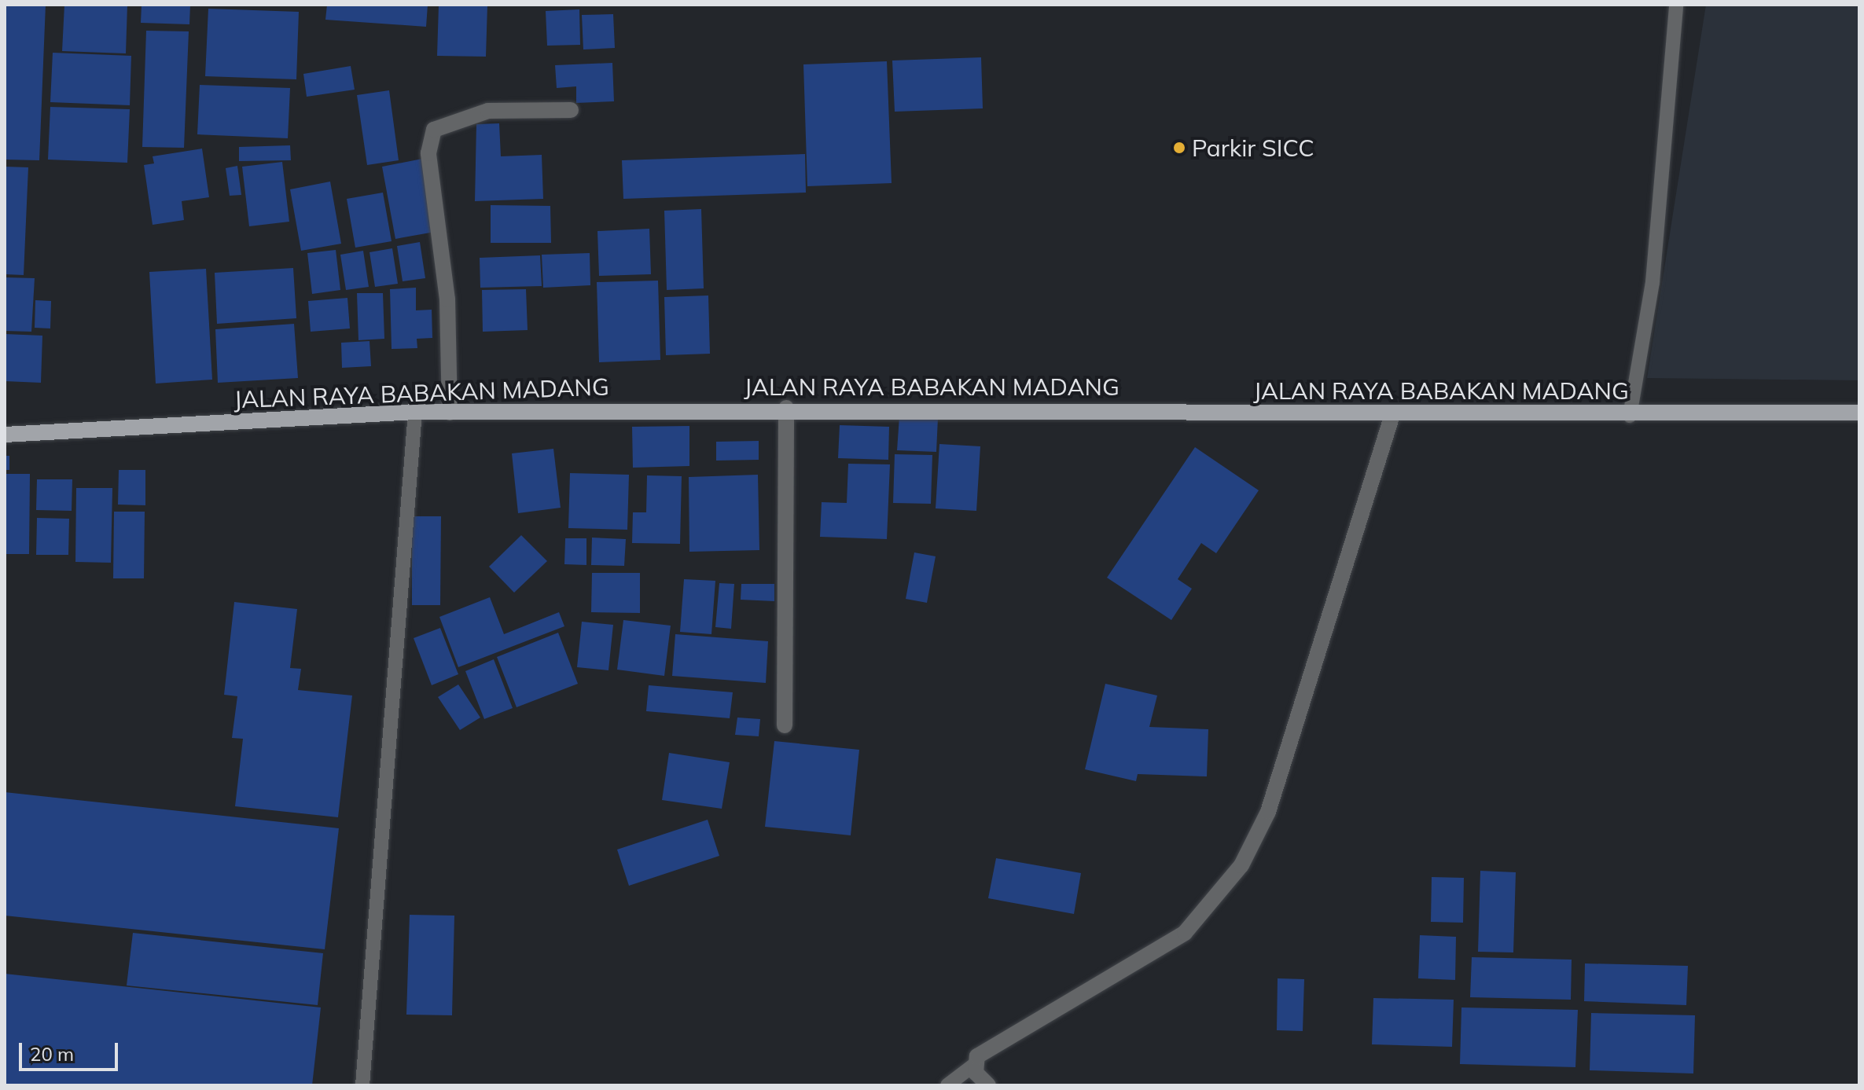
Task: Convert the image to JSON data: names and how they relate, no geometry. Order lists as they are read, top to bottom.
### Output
{
  "streets": {
    "main road": ["JALAN RAYA BABAKAN MADANG"]
  },
  "places": ["Parkir SICC"],
  "scale_bar": "20 m"
}
